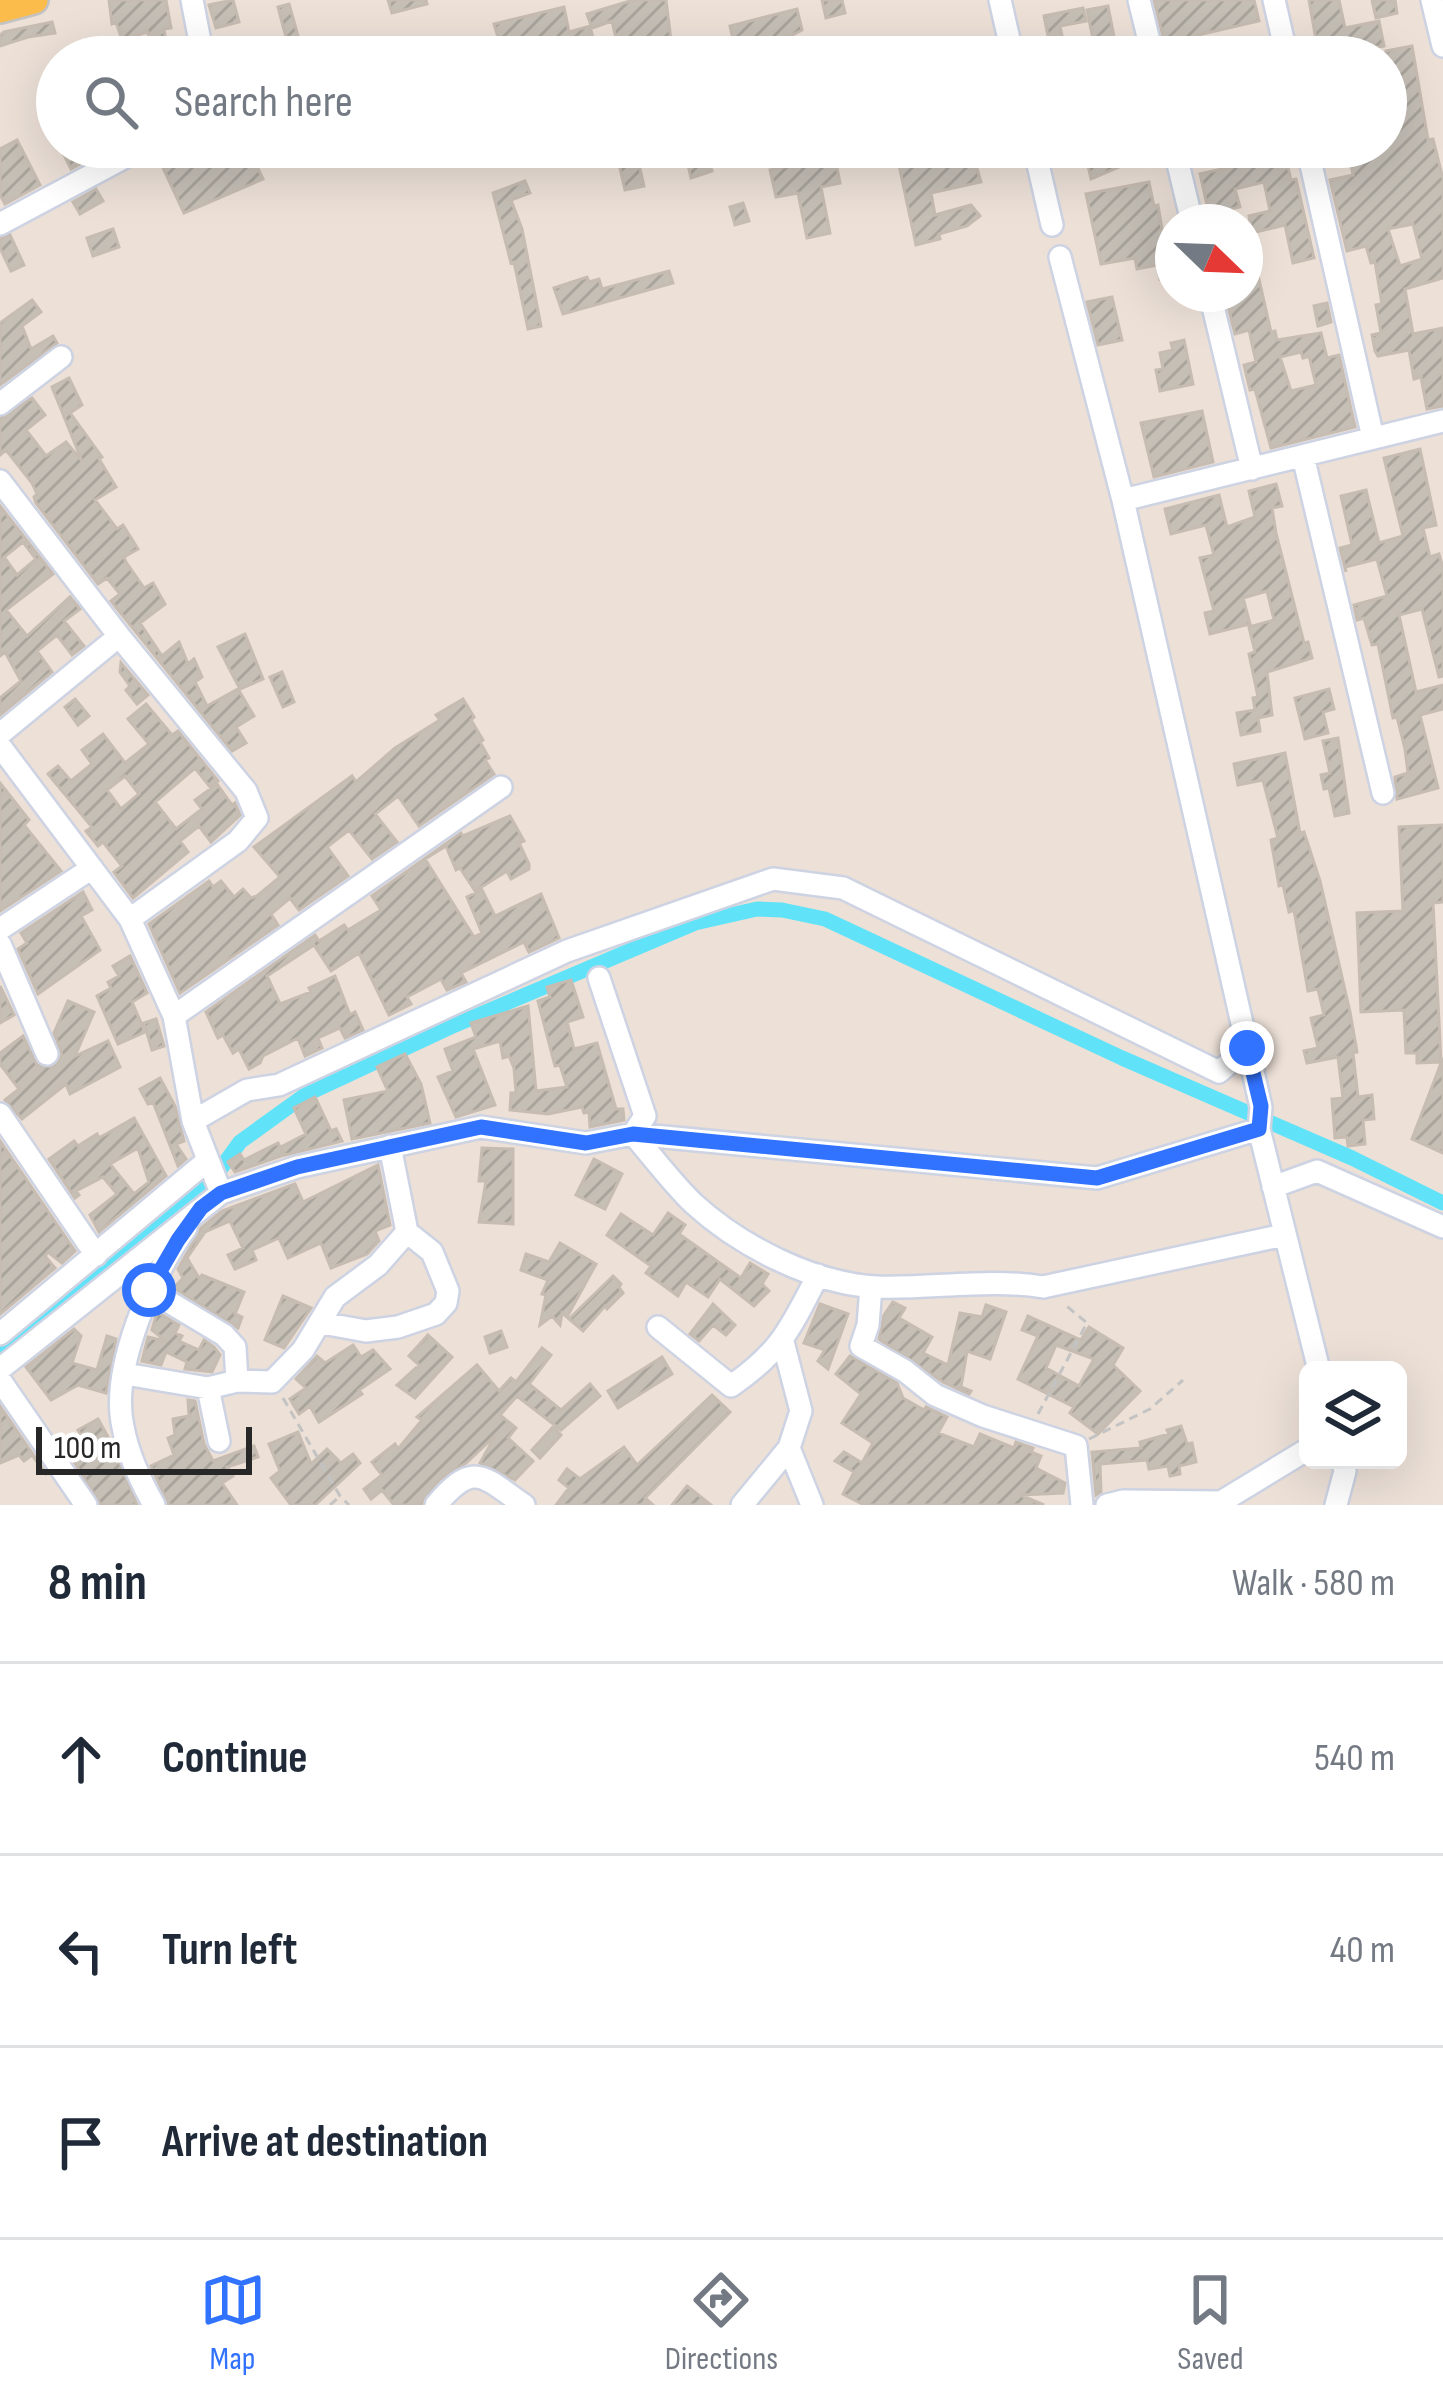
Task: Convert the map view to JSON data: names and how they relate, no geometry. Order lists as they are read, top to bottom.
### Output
{
  "scale_bar": "100 m",
  "north": "bottom right",
  "page": {
    "search": "Search here",
    "scale": "100 m",
    "heading": ["8 min", "Walk · 580 m"],
    "list": [
      ["Continue", "540 m"],
      ["Turn left", "40 m"],
      "Arrive at destination"
    ],
    "nav": ["Map", "Directions", "Saved"]
  }
}
